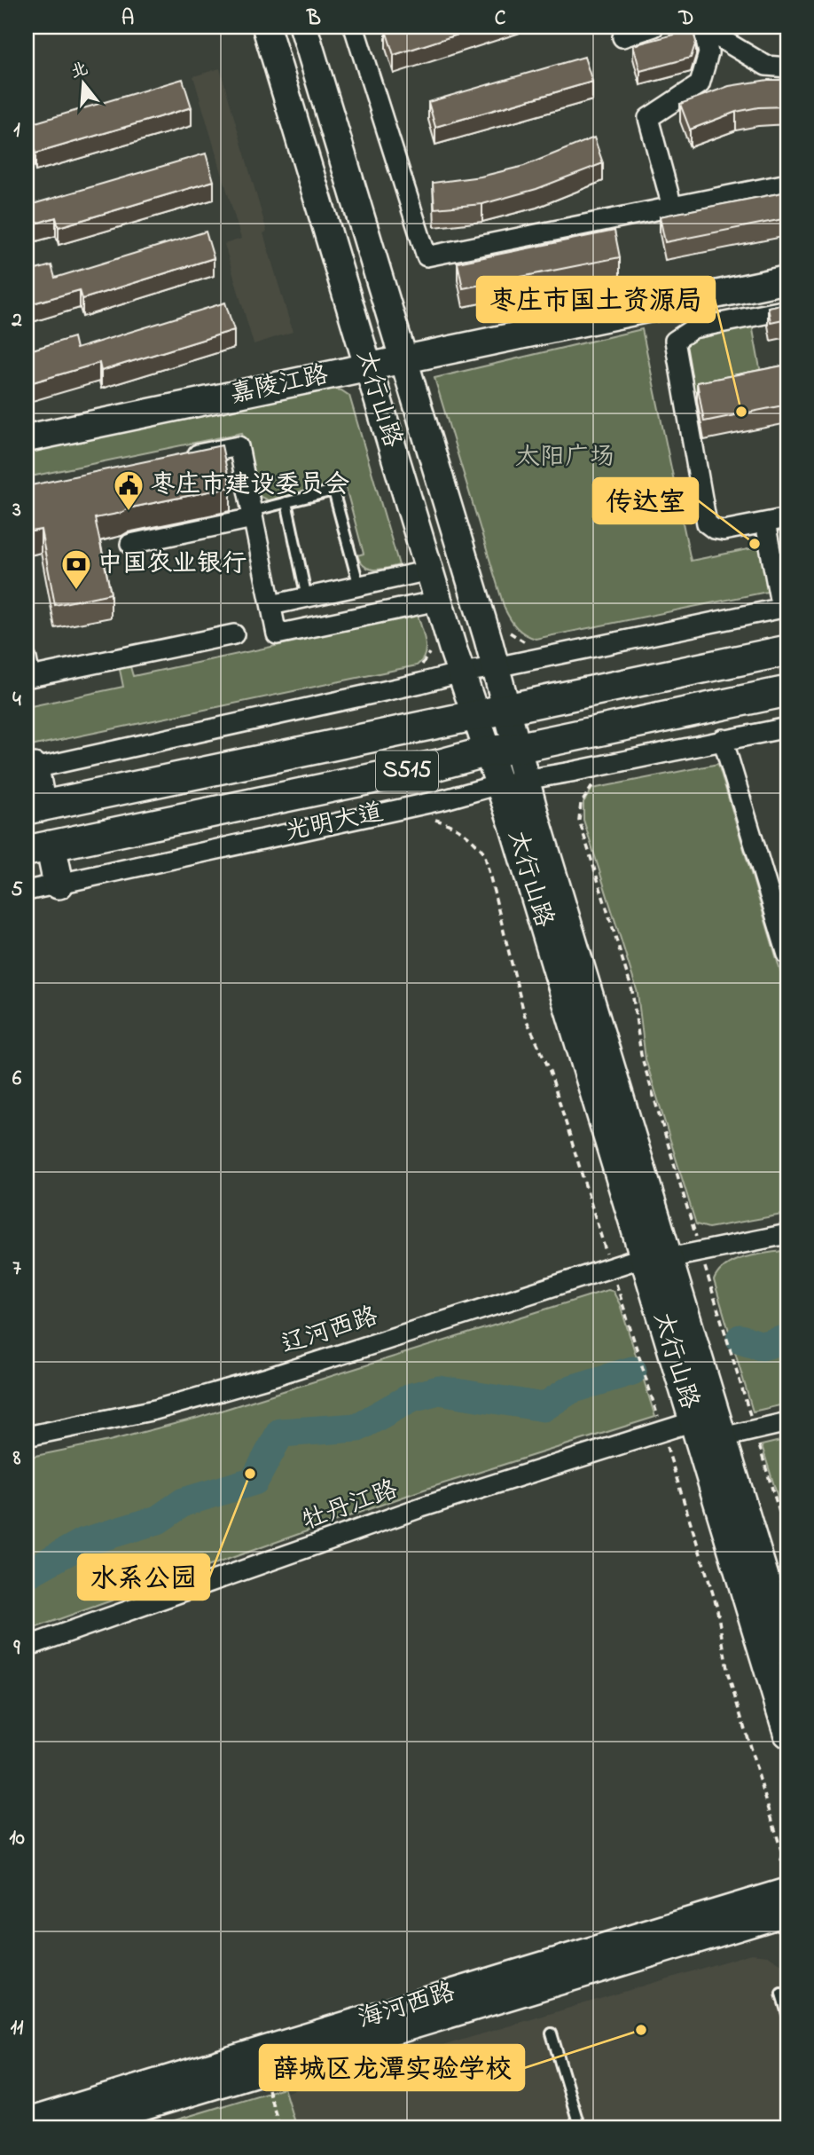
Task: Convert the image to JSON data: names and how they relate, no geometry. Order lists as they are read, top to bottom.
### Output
{
  "streets": {
    "main road": [
      "嘉陵江路",
      "太行山路",
      "S515",
      "光明大道",
      "海河西路"
    ],
    "street": ["辽河西路", "牡丹江路"]
  },
  "crossings": [
    ["嘉陵江路", "太行山路"],
    ["太行山路", "S515"],
    ["太行山路", "光明大道"],
    ["太行山路", "辽河西路"],
    ["太行山路", "牡丹江路"]
  ],
  "parks": ["太阳广场"],
  "places": {
    "other": [
      "枣庄市国土资源局",
      "传达室",
      "水系公园",
      "薛城区龙潭实验学校"
    ],
    "public building": ["枣庄市建设委员会"],
    "bank": ["中国农业银行"]
  },
  "north": "top",
  "grid": {
    "columns": [
      "A",
      "B",
      "C",
      "D"
    ],
    "rows": [
      "1",
      "2",
      "3",
      "4",
      "5",
      "6",
      "7",
      "8",
      "9",
      "10",
      "11"
    ]
  }
}
